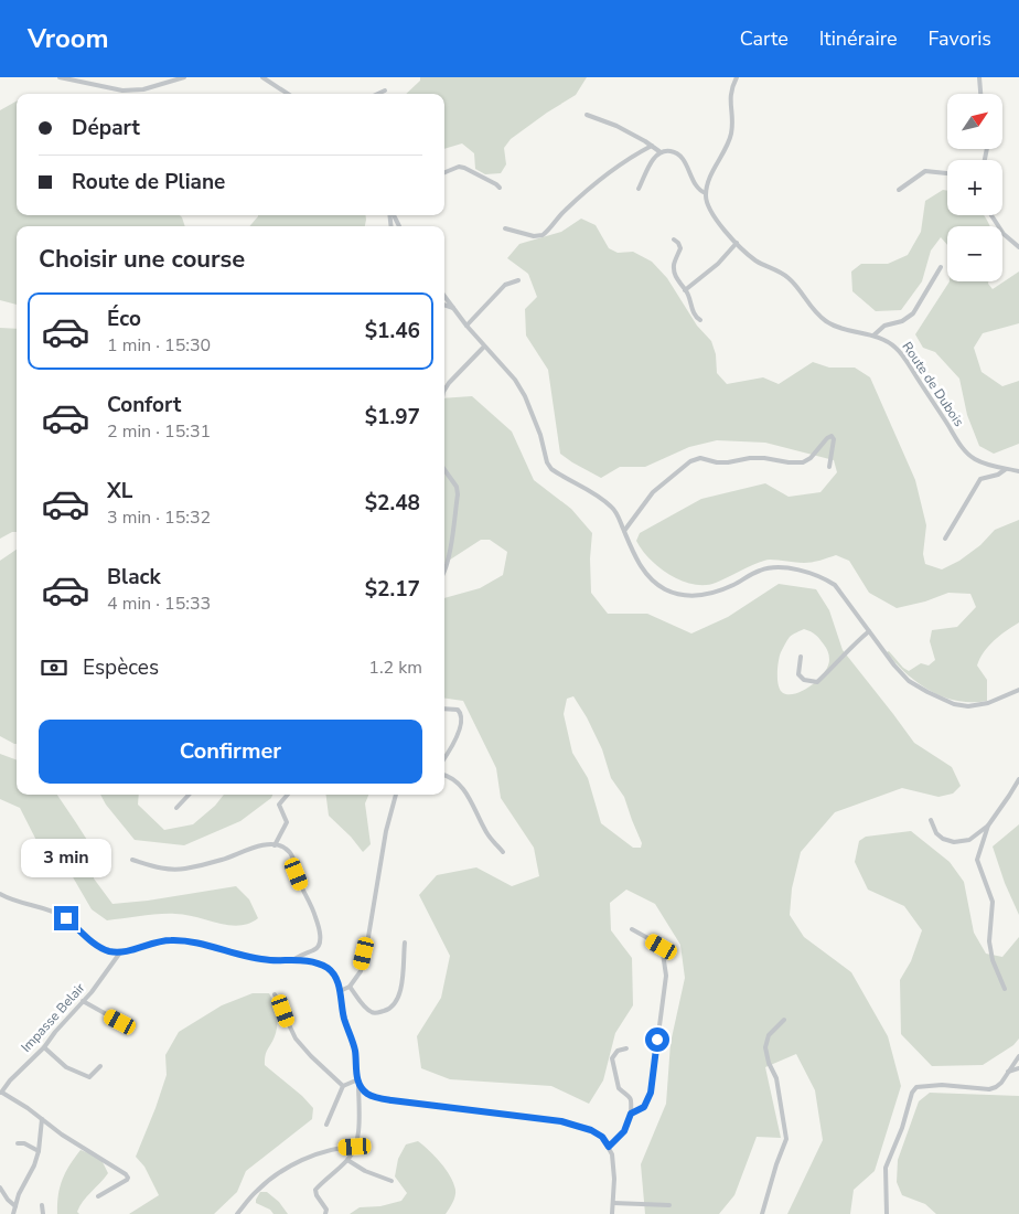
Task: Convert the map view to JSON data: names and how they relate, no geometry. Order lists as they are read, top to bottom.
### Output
{
  "streets": {
    "street": ["Route de Dubois", "Impasse Belair"]
  },
  "north": "top right",
  "page": {
    "header": "Vroom",
    "nav": ["Carte", "Itinéraire", "Favoris"],
    "map_buttons": ["+", "−"],
    "banner": ["Départ", "Route de Pliane"],
    "heading": "Choisir une course",
    "list": [
      {
        "name": "Éco",
        "note": "1 min · 15:30",
        "value": "$1.46"
      },
      {
        "name": "Confort",
        "note": "2 min · 15:31",
        "value": "$1.97"
      },
      {
        "name": "XL",
        "note": "3 min · 15:32",
        "value": "$2.48"
      },
      {
        "name": "Black",
        "note": "4 min · 15:33",
        "value": "$2.17"
      }
    ],
    "pay": ["Espèces", "1.2 km"],
    "buttons": "Confirmer",
    "bubble": "3 min"
  }
}
